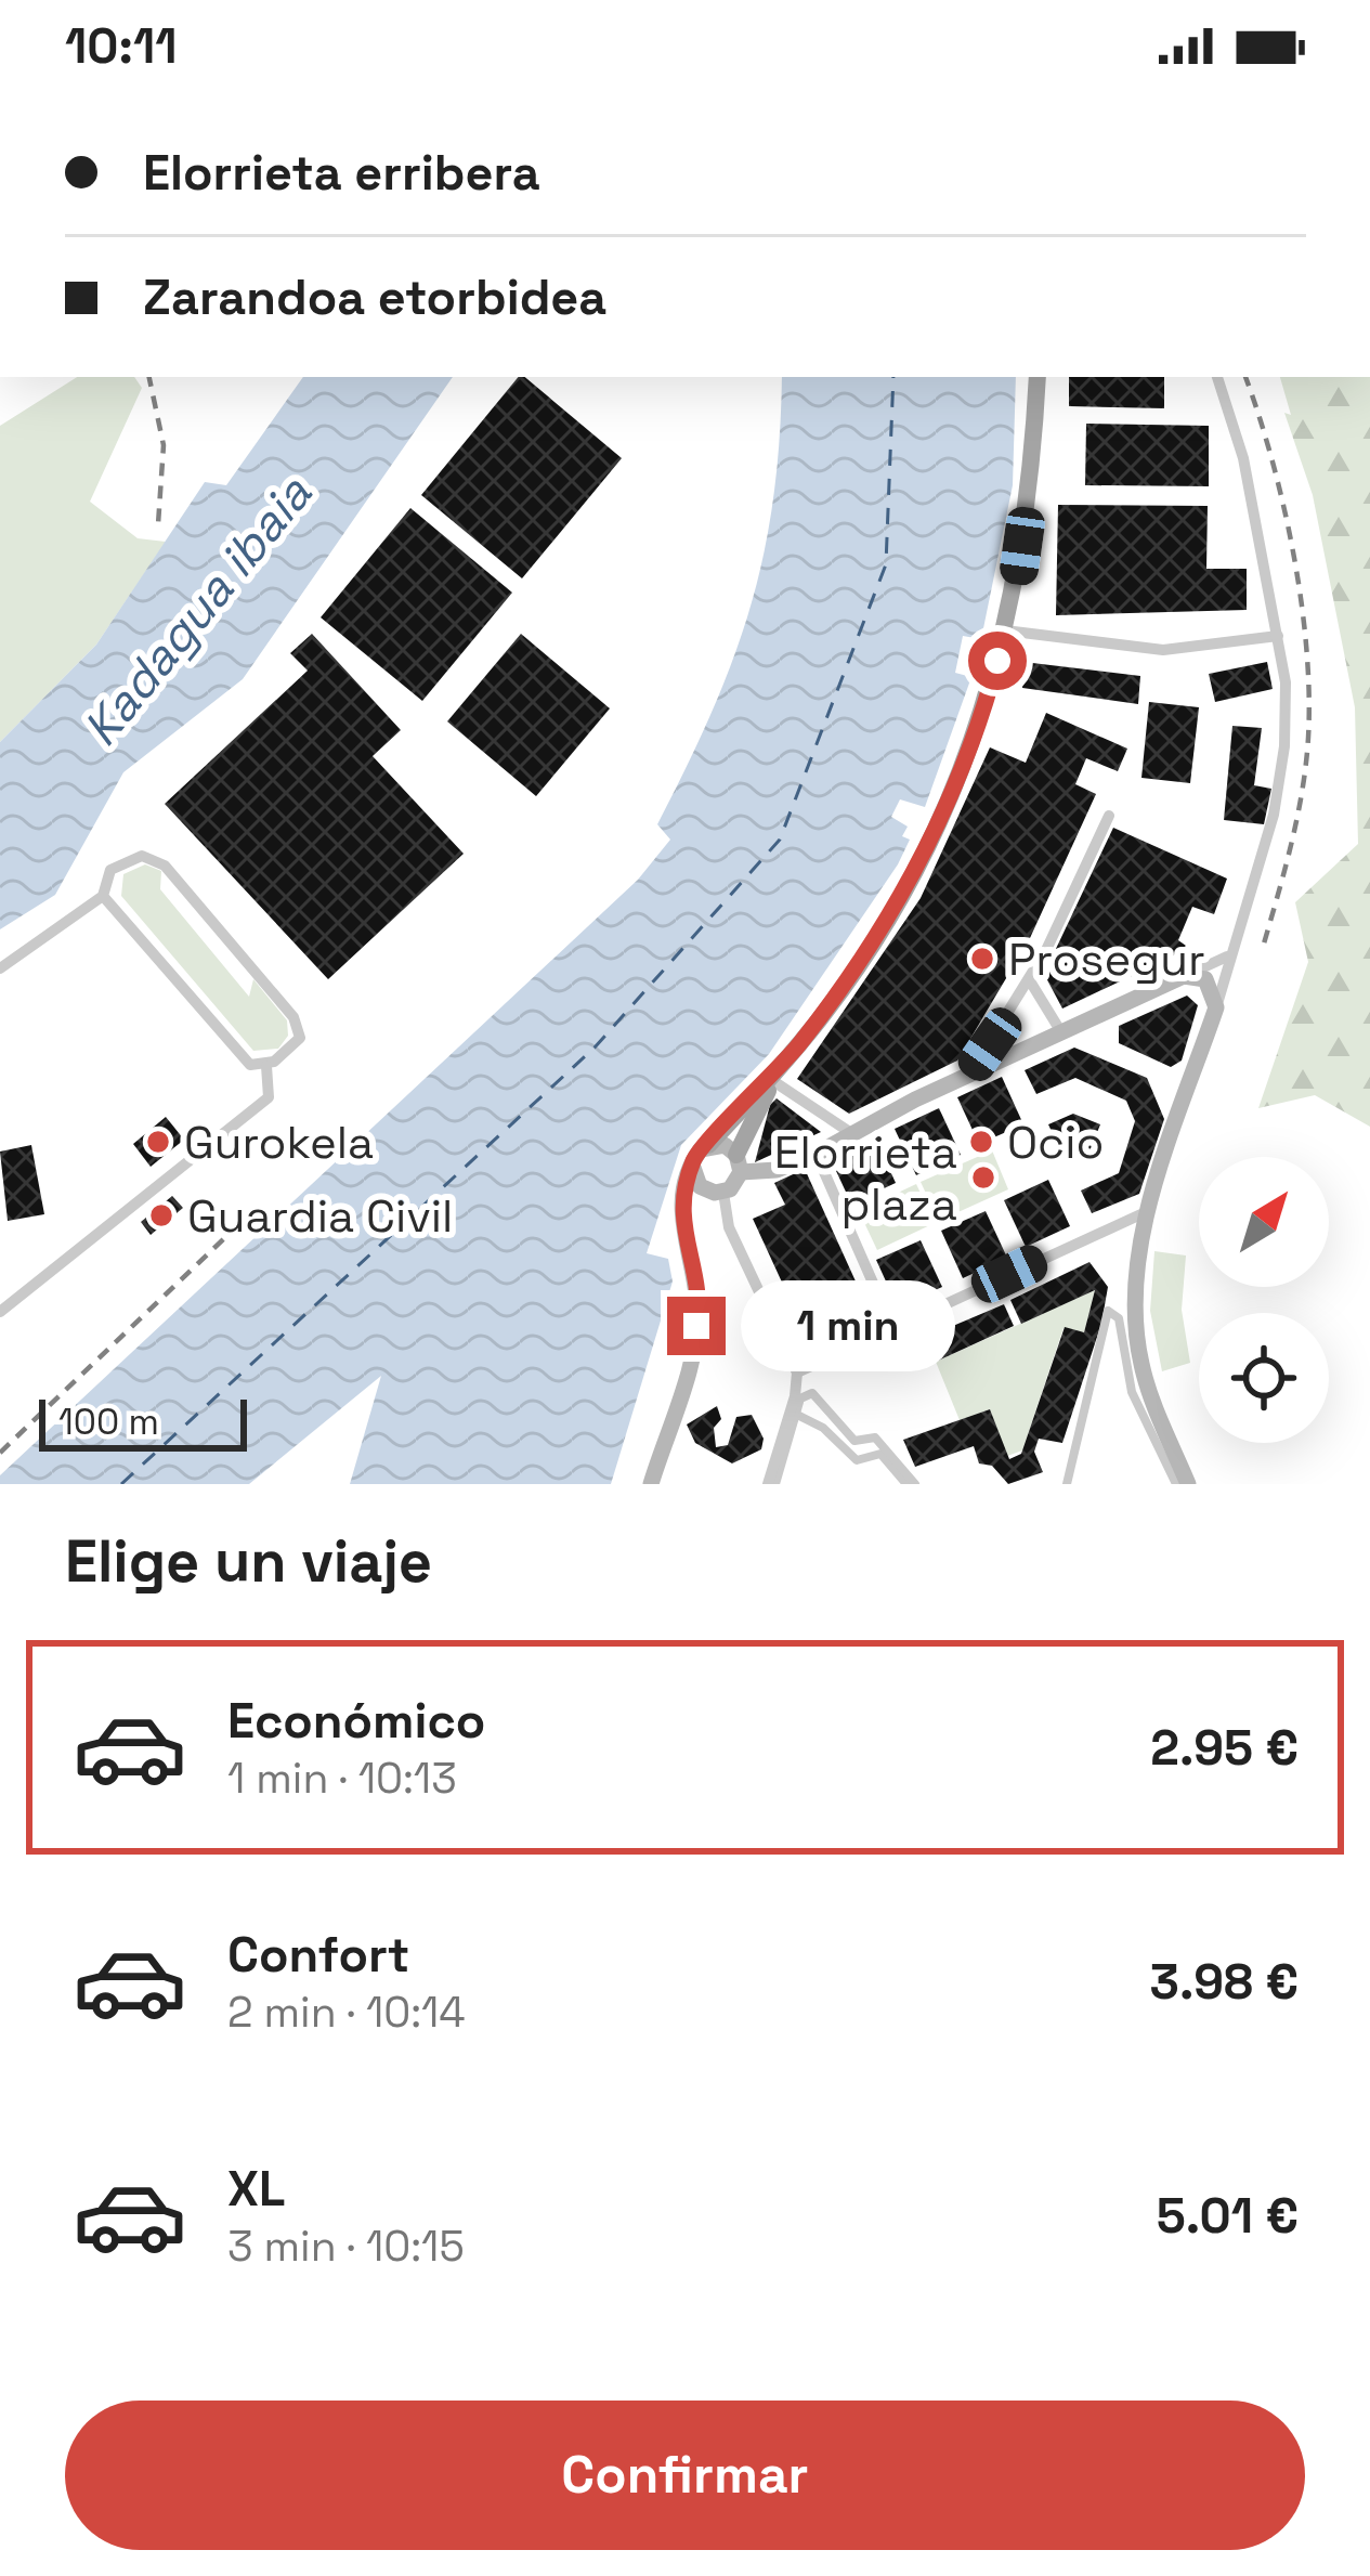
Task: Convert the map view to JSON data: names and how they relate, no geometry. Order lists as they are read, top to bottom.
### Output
{
  "water": ["Kadagua ibaia"],
  "places": [
    "Prosegur",
    "Gurokela",
    "Ocio",
    "Elorrieta plaza",
    "Guardia Civil"
  ],
  "scale_bar": "100 m",
  "north": "top right",
  "page": {
    "status": "10:11",
    "banner": ["Elorrieta erribera", "Zarandoa etorbidea"],
    "bubble": "1 min",
    "scale": "100 m",
    "heading": "Elige un viaje",
    "list": [
      {
        "name": "Económico",
        "note": "1 min · 10:13",
        "value": "2.95 €"
      },
      {
        "name": "Confort",
        "note": "2 min · 10:14",
        "value": "3.98 €"
      },
      {
        "name": "XL",
        "note": "3 min · 10:15",
        "value": "5.01 €"
      }
    ],
    "buttons": "Confirmar"
  }
}
